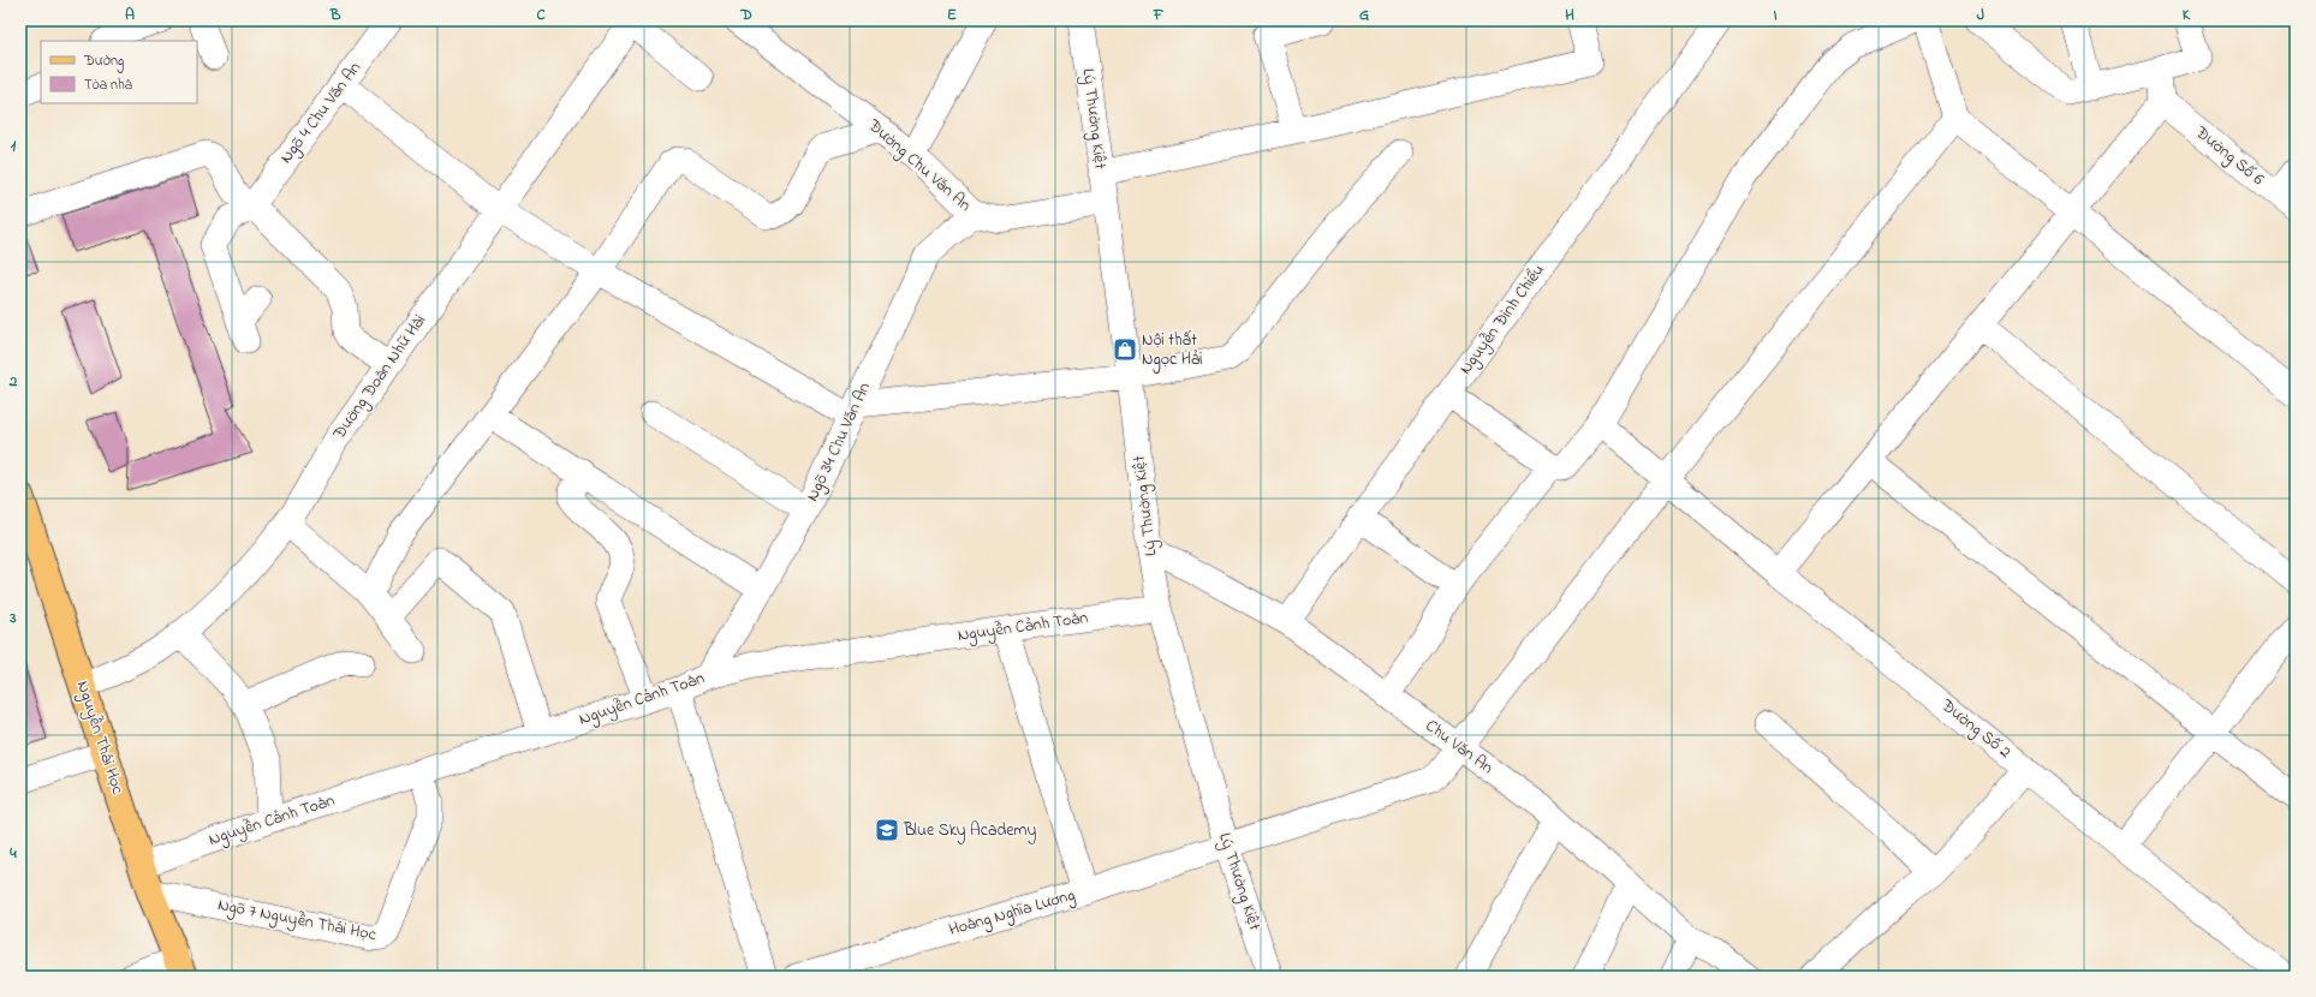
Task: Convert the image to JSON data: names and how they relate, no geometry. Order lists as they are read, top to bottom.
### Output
{
  "streets": {
    "main road": ["Nguyễn Thái Học"],
    "street": [
      "Ngõ 4 Chu Văn An",
      "Lý Thường Kiệt",
      "Đường Số 6",
      "Đường Chu Văn An",
      "Nguyễn Đình Chiểu",
      "Đường Đoàn Nhữ Hài",
      "Ngõ 34 Chu Văn An",
      "Nguyễn Cảnh Toàn",
      "Đường Số 2",
      "Chu Văn An",
      "Hoàng Nghĩa Lương",
      "Ngõ 7 Nguyễn Thái Học"
    ]
  },
  "crossings": [
    ["Lý Thường Kiệt", "Đường Chu Văn An"],
    ["Lý Thường Kiệt", "Nguyễn Cảnh Toàn"],
    ["Lý Thường Kiệt", "Chu Văn An"],
    ["Lý Thường Kiệt", "Hoàng Nghĩa Lương"],
    ["Đường Chu Văn An", "Ngõ 34 Chu Văn An"],
    ["Nguyễn Đình Chiểu", "Chu Văn An"],
    ["Đường Đoàn Nhữ Hài", "Nguyễn Thái Học"],
    ["Ngõ 34 Chu Văn An", "Nguyễn Cảnh Toàn"],
    ["Nguyễn Cảnh Toàn", "Nguyễn Thái Học"],
    ["Nguyễn Cảnh Toàn", "Ngõ 7 Nguyễn Thái Học"],
    ["Đường Số 2", "Hoàng Nghĩa Lương"],
    ["Nguyễn Thái Học", "Ngõ 7 Nguyễn Thái Học"],
    ["Chu Văn An", "Hoàng Nghĩa Lương"]
  ],
  "places": {
    "shop": ["Nội thất Ngọc Hải"],
    "school or university": ["Blue Sky Academy"]
  },
  "legend": ["Đường", "Tòa nhà"],
  "grid": {
    "columns": [
      "A",
      "B",
      "C",
      "D",
      "E",
      "F",
      "G",
      "H",
      "I",
      "J",
      "K"
    ],
    "rows": [
      "1",
      "2",
      "3",
      "4"
    ]
  }
}
